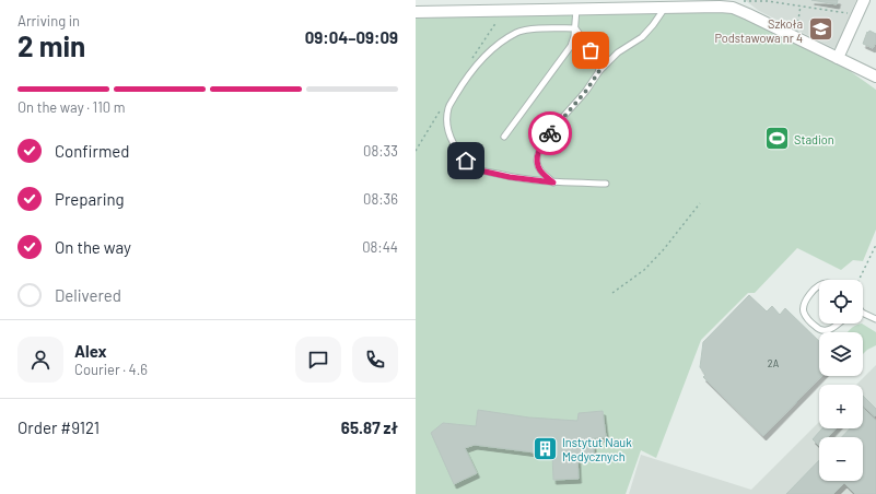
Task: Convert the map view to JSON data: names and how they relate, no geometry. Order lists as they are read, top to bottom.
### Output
{
  "places": {
    "school or university": ["Szkoła Podstawowa nr 4"],
    "sports": ["Stadion"],
    "building": ["Instytut Nauk Medycznych"]
  },
  "house_numbers": ["2A"],
  "page": {
    "heading": ["2 min", "Arriving in", "09:04–09:09"],
    "panel": [
      "Alex",
      "Courier · 4.6",
      "Order #9121",
      "65.87 zł"
    ],
    "bar": "On the way · 110 m",
    "list": [
      ["Confirmed", "08:33"],
      ["Preparing", "08:36"],
      ["On the way", "08:44"],
      "Delivered"
    ],
    "map_buttons": ["+", "−"]
  }
}
